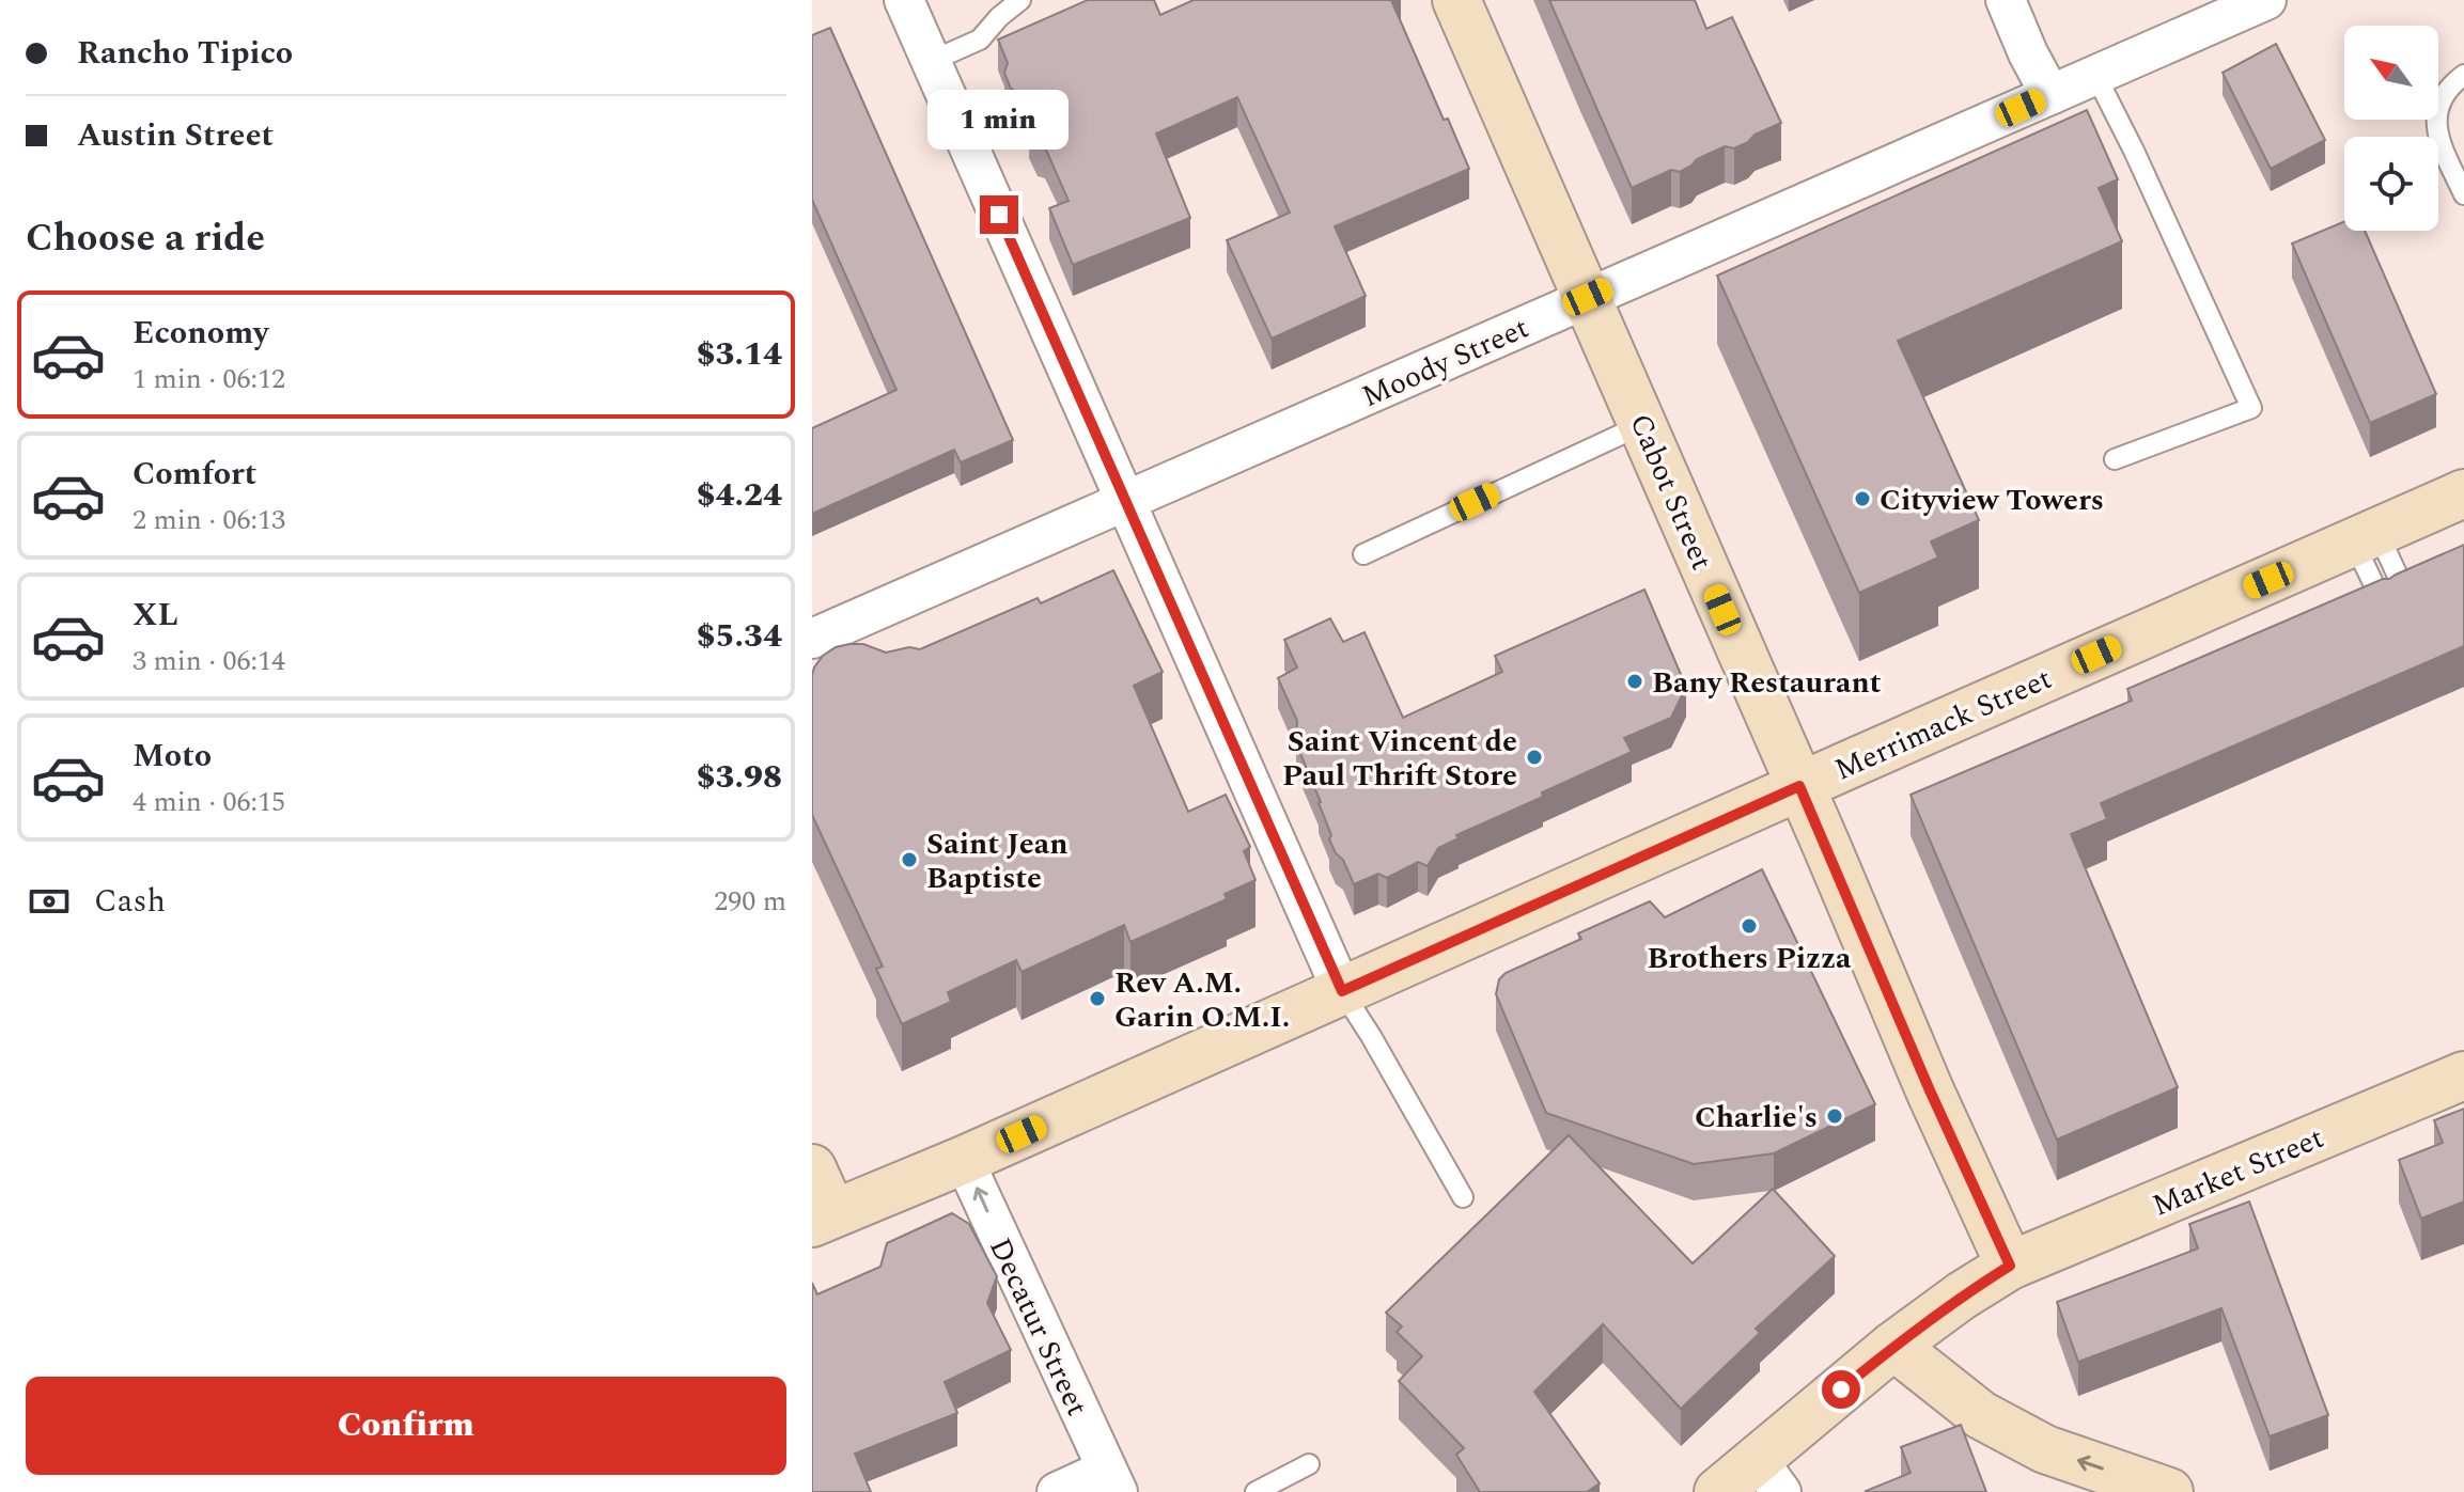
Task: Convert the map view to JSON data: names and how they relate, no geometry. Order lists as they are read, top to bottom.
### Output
{
  "streets": {
    "main road": ["Cabot Street", "Merrimack Street", "Market Street"],
    "street": ["Moody Street", "Decatur Street"]
  },
  "crossings": [
    ["Moody Street", "Cabot Street"],
    ["Cabot Street", "Merrimack Street"],
    ["Cabot Street", "Market Street"],
    ["Merrimack Street", "Decatur Street"]
  ],
  "one_way": ["Decatur Street"],
  "places": [
    "Cityview Towers",
    "Bany Restaurant",
    "Saint Vincent de Paul Thrift Store",
    "Saint Jean Baptiste",
    "Brothers Pizza",
    "Rev A.M. Garin O.M.I.",
    "Charlie's"
  ],
  "north": "top left",
  "page": {
    "banner": ["Rancho Tipico", "Austin Street"],
    "bubble": "1 min",
    "heading": "Choose a ride",
    "list": [
      {
        "name": "Economy",
        "note": "1 min · 06:12",
        "value": "$3.14"
      },
      {
        "name": "Comfort",
        "note": "2 min · 06:13",
        "value": "$4.24"
      },
      {
        "name": "XL",
        "note": "3 min · 06:14",
        "value": "$5.34"
      },
      {
        "name": "Moto",
        "note": "4 min · 06:15",
        "value": "$3.98"
      }
    ],
    "pay": ["Cash", "290 m"],
    "buttons": "Confirm"
  }
}
